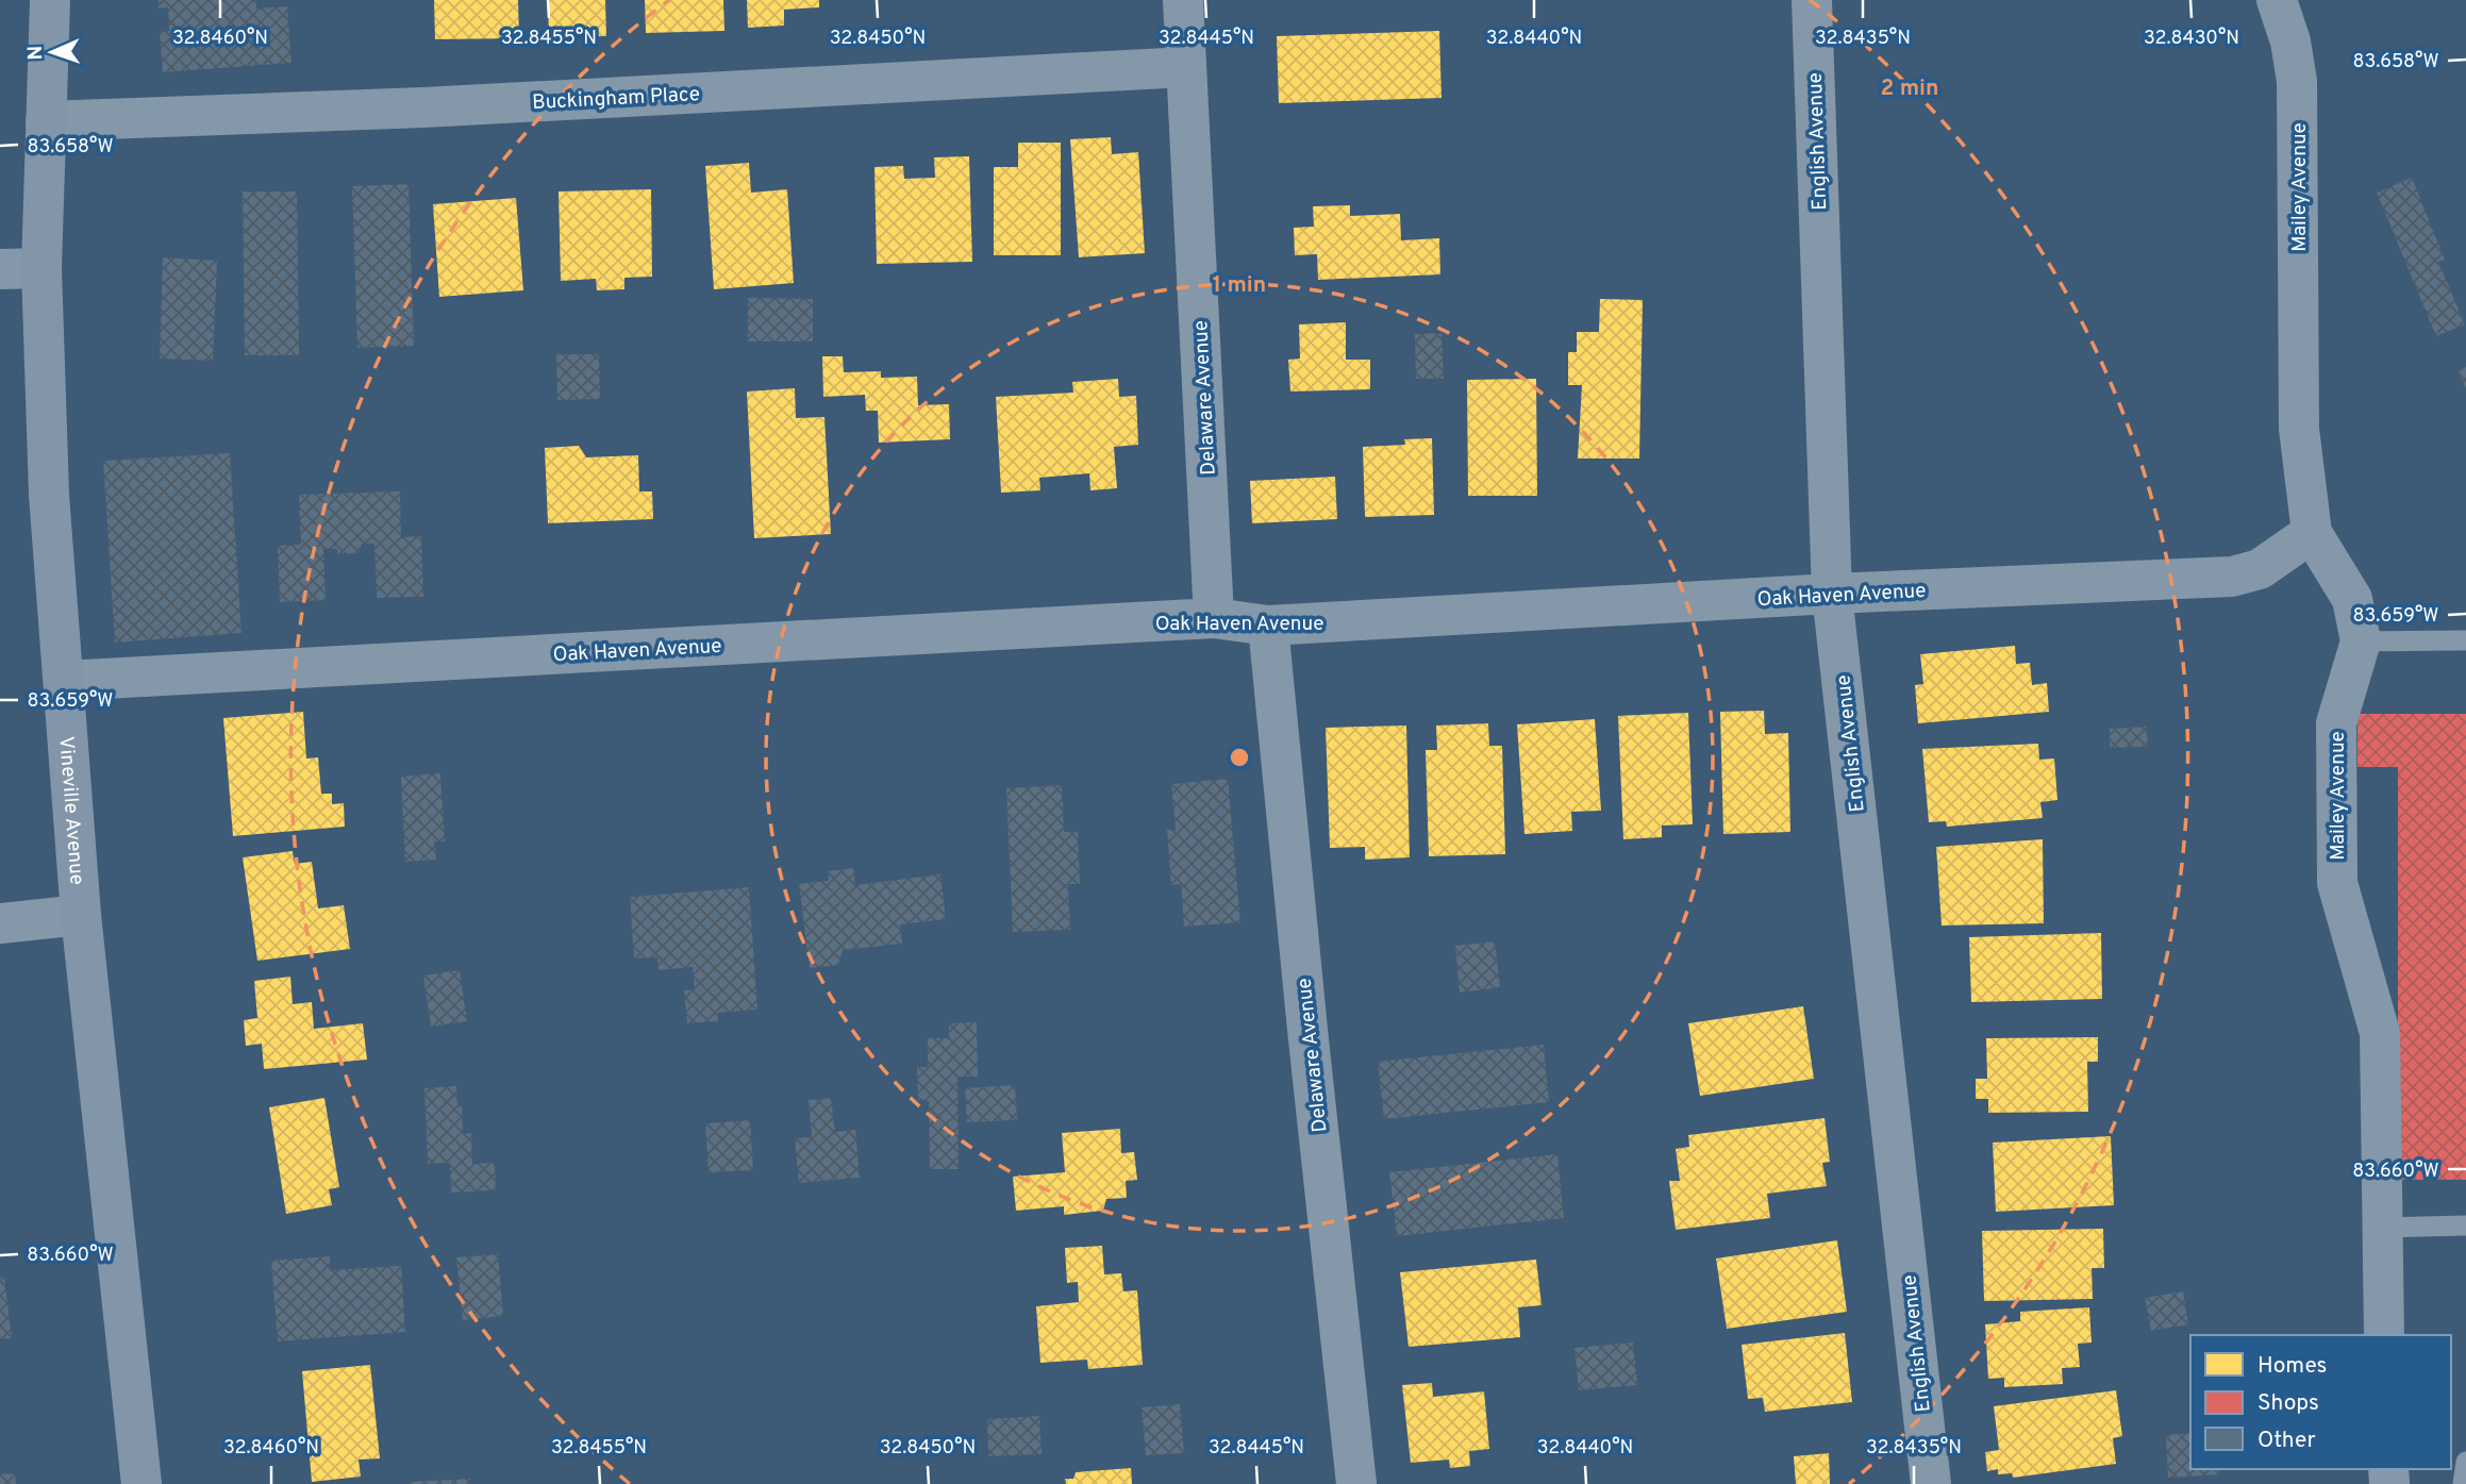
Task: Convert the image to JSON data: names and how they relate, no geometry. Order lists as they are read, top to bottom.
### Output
{
  "streets": {
    "main road": ["Vineville Avenue"],
    "street": [
      "Buckingham Place",
      "English Avenue",
      "Mailey Avenue",
      "Delaware Avenue",
      "Oak Haven Avenue"
    ]
  },
  "crossings": [
    ["Buckingham Place", "Delaware Avenue"],
    ["Buckingham Place", "Vineville Avenue"],
    ["English Avenue", "Oak Haven Avenue"],
    ["Mailey Avenue", "Oak Haven Avenue"],
    ["Delaware Avenue", "Oak Haven Avenue"],
    ["Oak Haven Avenue", "Vineville Avenue"]
  ],
  "legend": ["Homes", "Shops", "Other"],
  "north": "left",
  "coordinates": [
    "32.8460°N",
    "32.8455°N",
    "32.8450°N",
    "32.8445°N",
    "32.8440°N",
    "32.8435°N",
    "32.8430°N",
    "83.658°W",
    "83.659°W",
    "83.660°W"
  ],
  "rings": ["2 min", "1 min"]
}
